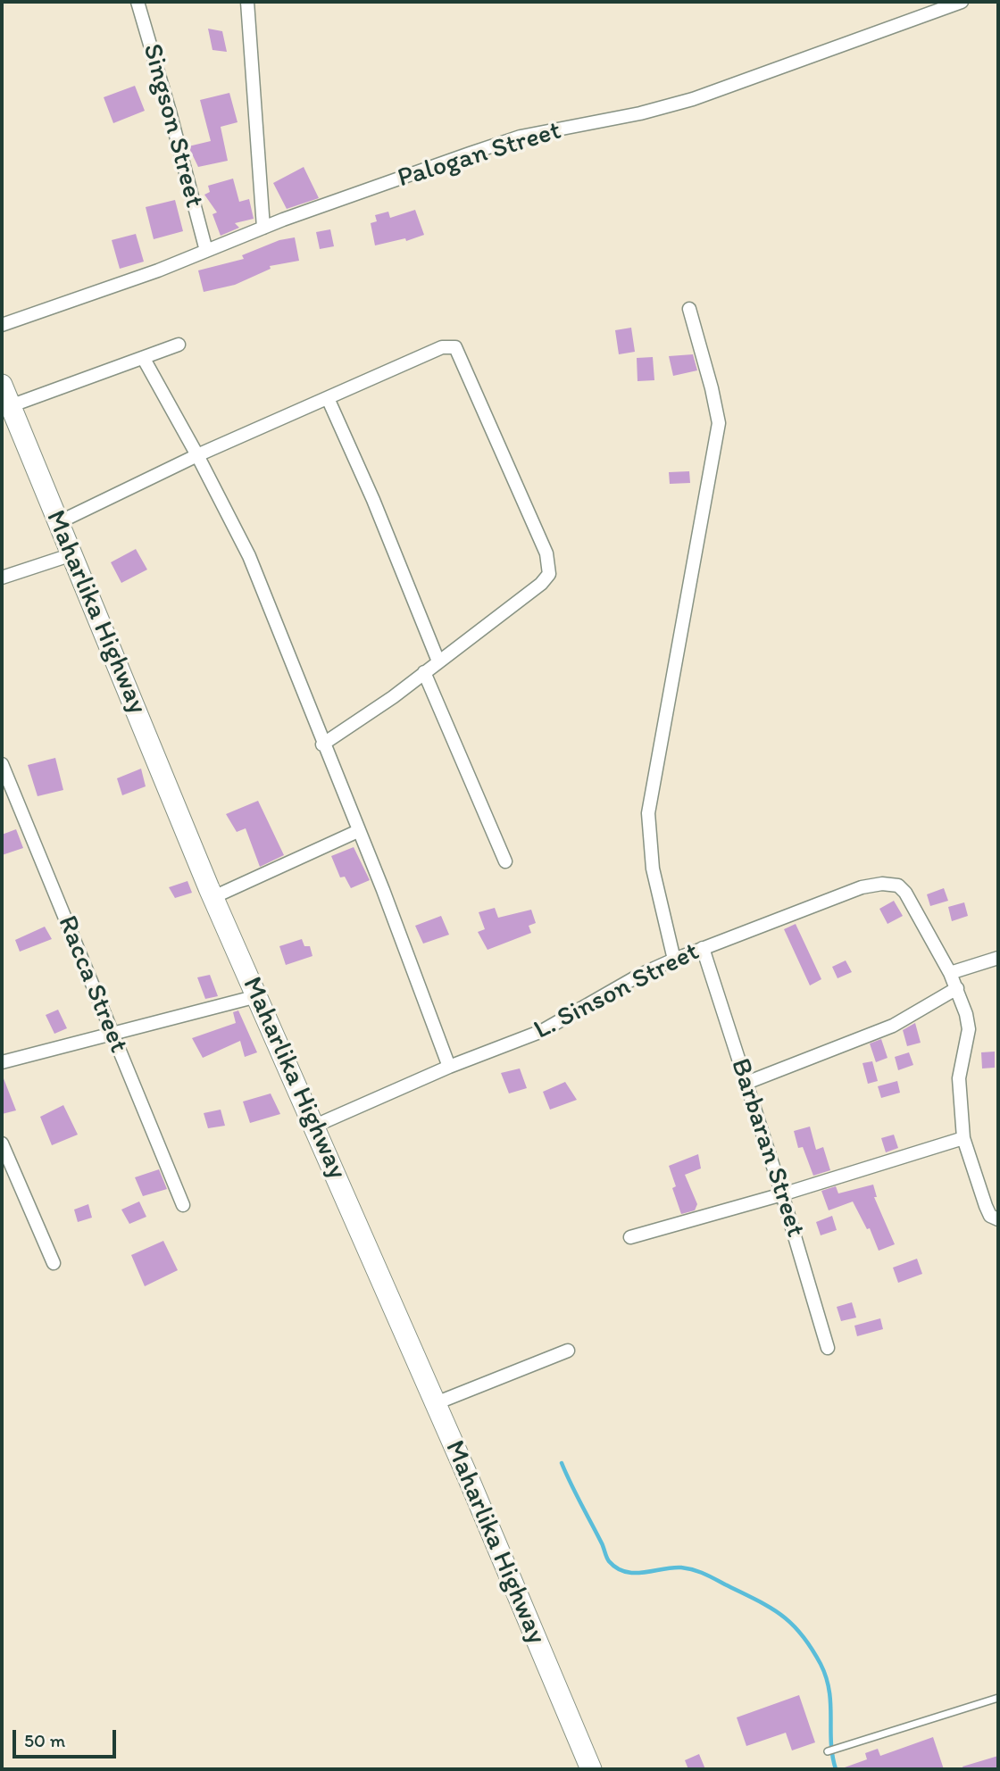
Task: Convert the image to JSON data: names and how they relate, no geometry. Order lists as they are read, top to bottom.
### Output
{
  "streets": {
    "highway": ["Maharlika Highway"],
    "street": [
      "Singson Street",
      "Palogan Street",
      "Racca Street",
      "L. Sinson Street",
      "Barbaran Street"
    ]
  },
  "crossings": [
    ["Singson Street", "Palogan Street"],
    ["Maharlika Highway", "L. Sinson Street"],
    ["L. Sinson Street", "Barbaran Street"]
  ],
  "scale_bar": "50 m"
}
